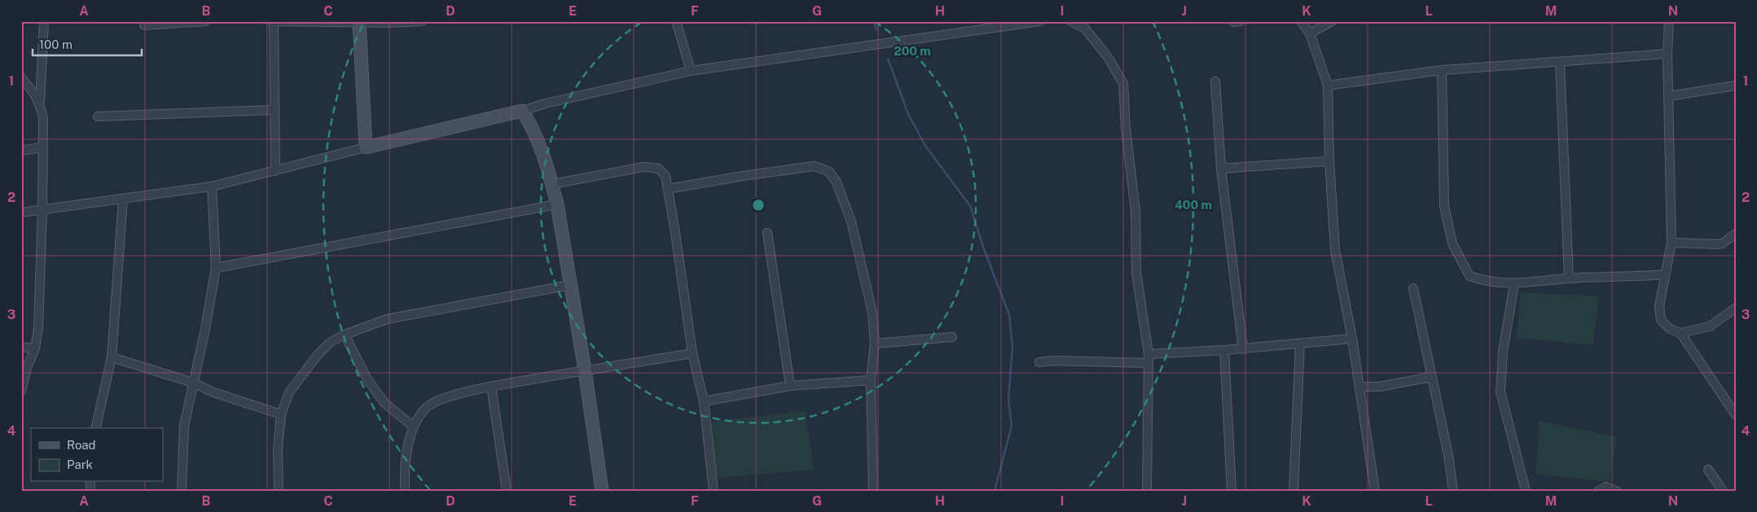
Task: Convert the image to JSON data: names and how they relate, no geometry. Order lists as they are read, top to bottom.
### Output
{
  "legend": ["Road", "Park"],
  "scale_bar": "100 m",
  "grid": {
    "columns": [
      "A",
      "B",
      "C",
      "D",
      "E",
      "F",
      "G",
      "H",
      "I",
      "J",
      "K",
      "L",
      "M",
      "N"
    ],
    "rows": [
      "1",
      "2",
      "3",
      "4"
    ]
  },
  "rings": ["200 m", "400 m"]
}
